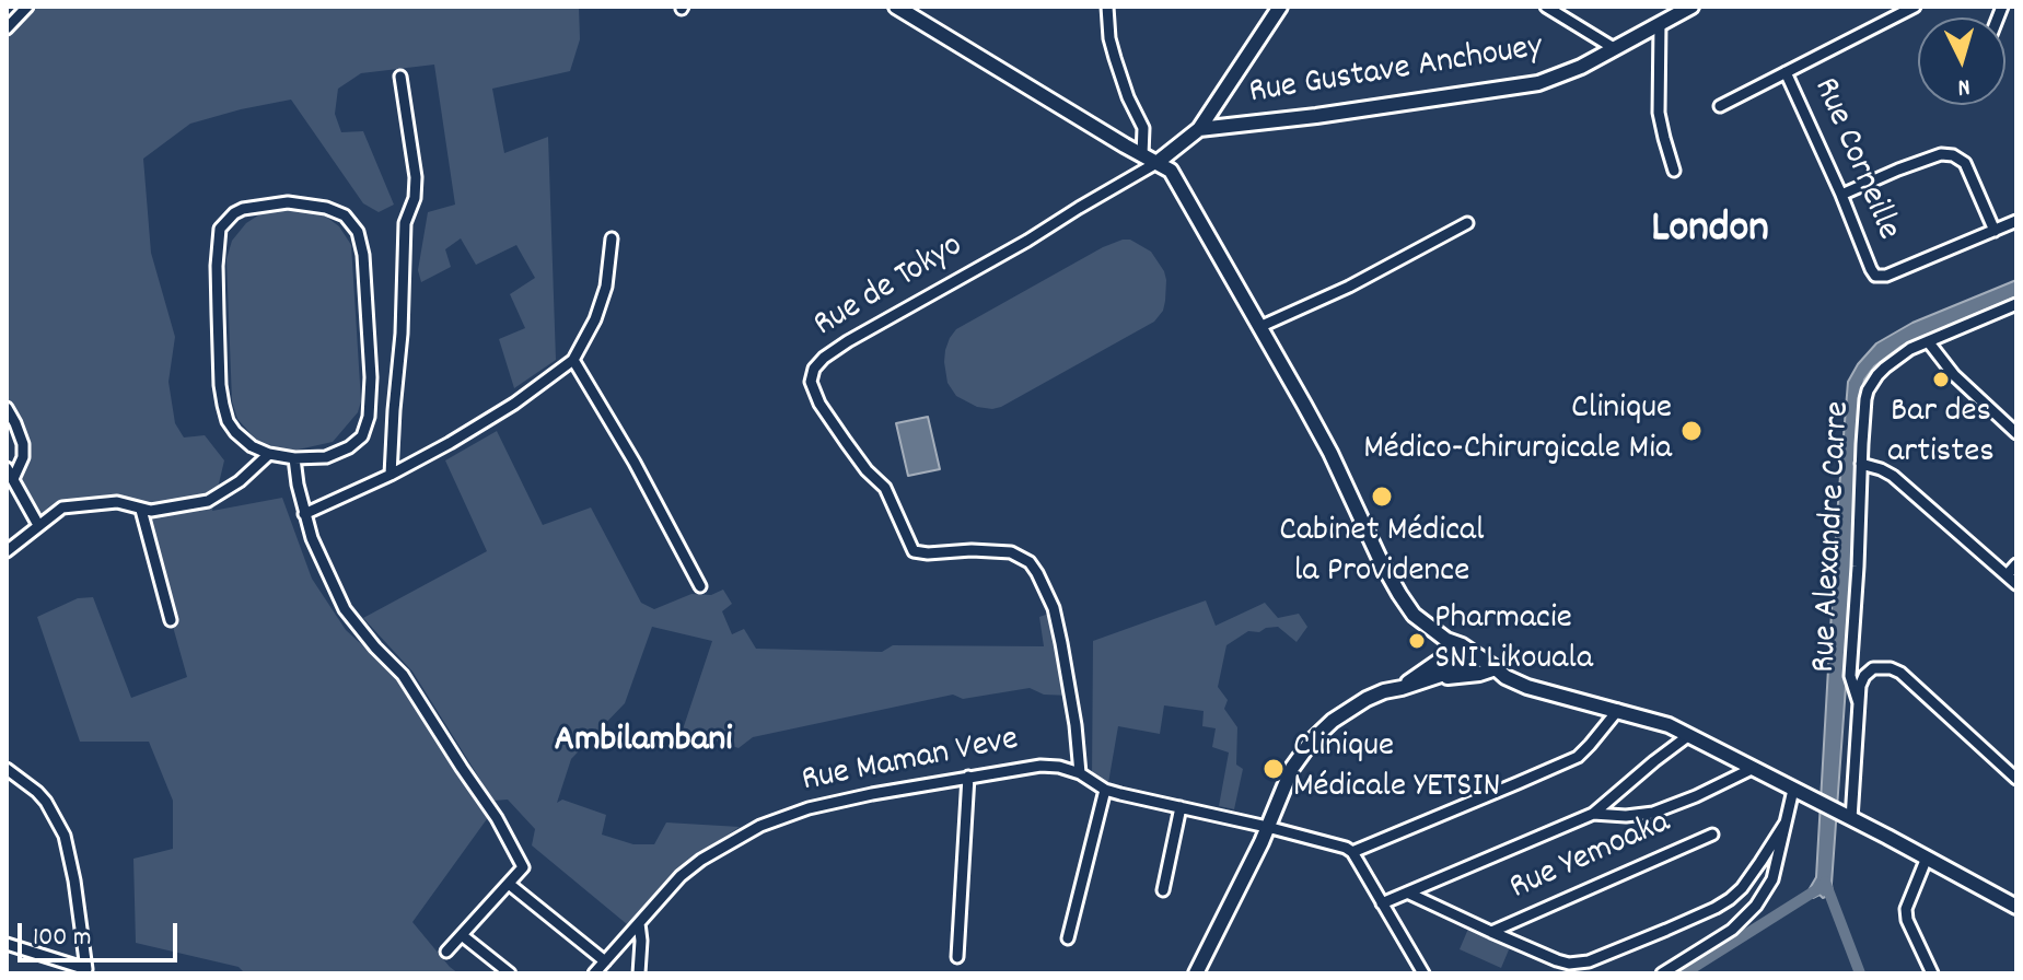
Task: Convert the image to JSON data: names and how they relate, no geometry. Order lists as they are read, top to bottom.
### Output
{
  "streets": {
    "main road": ["Rue Gustave Anchouey"],
    "street": [
      "Rue Corneille",
      "Rue de Tokyo",
      "Rue Alexandre Carre",
      "Rue Maman Veve",
      "Rue Yemoaka"
    ]
  },
  "crossings": [
    ["Rue de Tokyo", "Rue Maman Veve"]
  ],
  "districts": ["London", "Ambilambani"],
  "places": [
    "Bar des artistes",
    "Clinique Médico-Chirurgicale Mia",
    "Cabinet Médical la Providence",
    "Pharmacie SNI Likouala",
    "Clinique Médicale YETSIN"
  ],
  "scale_bar": "100 m",
  "north": "bottom"
}
